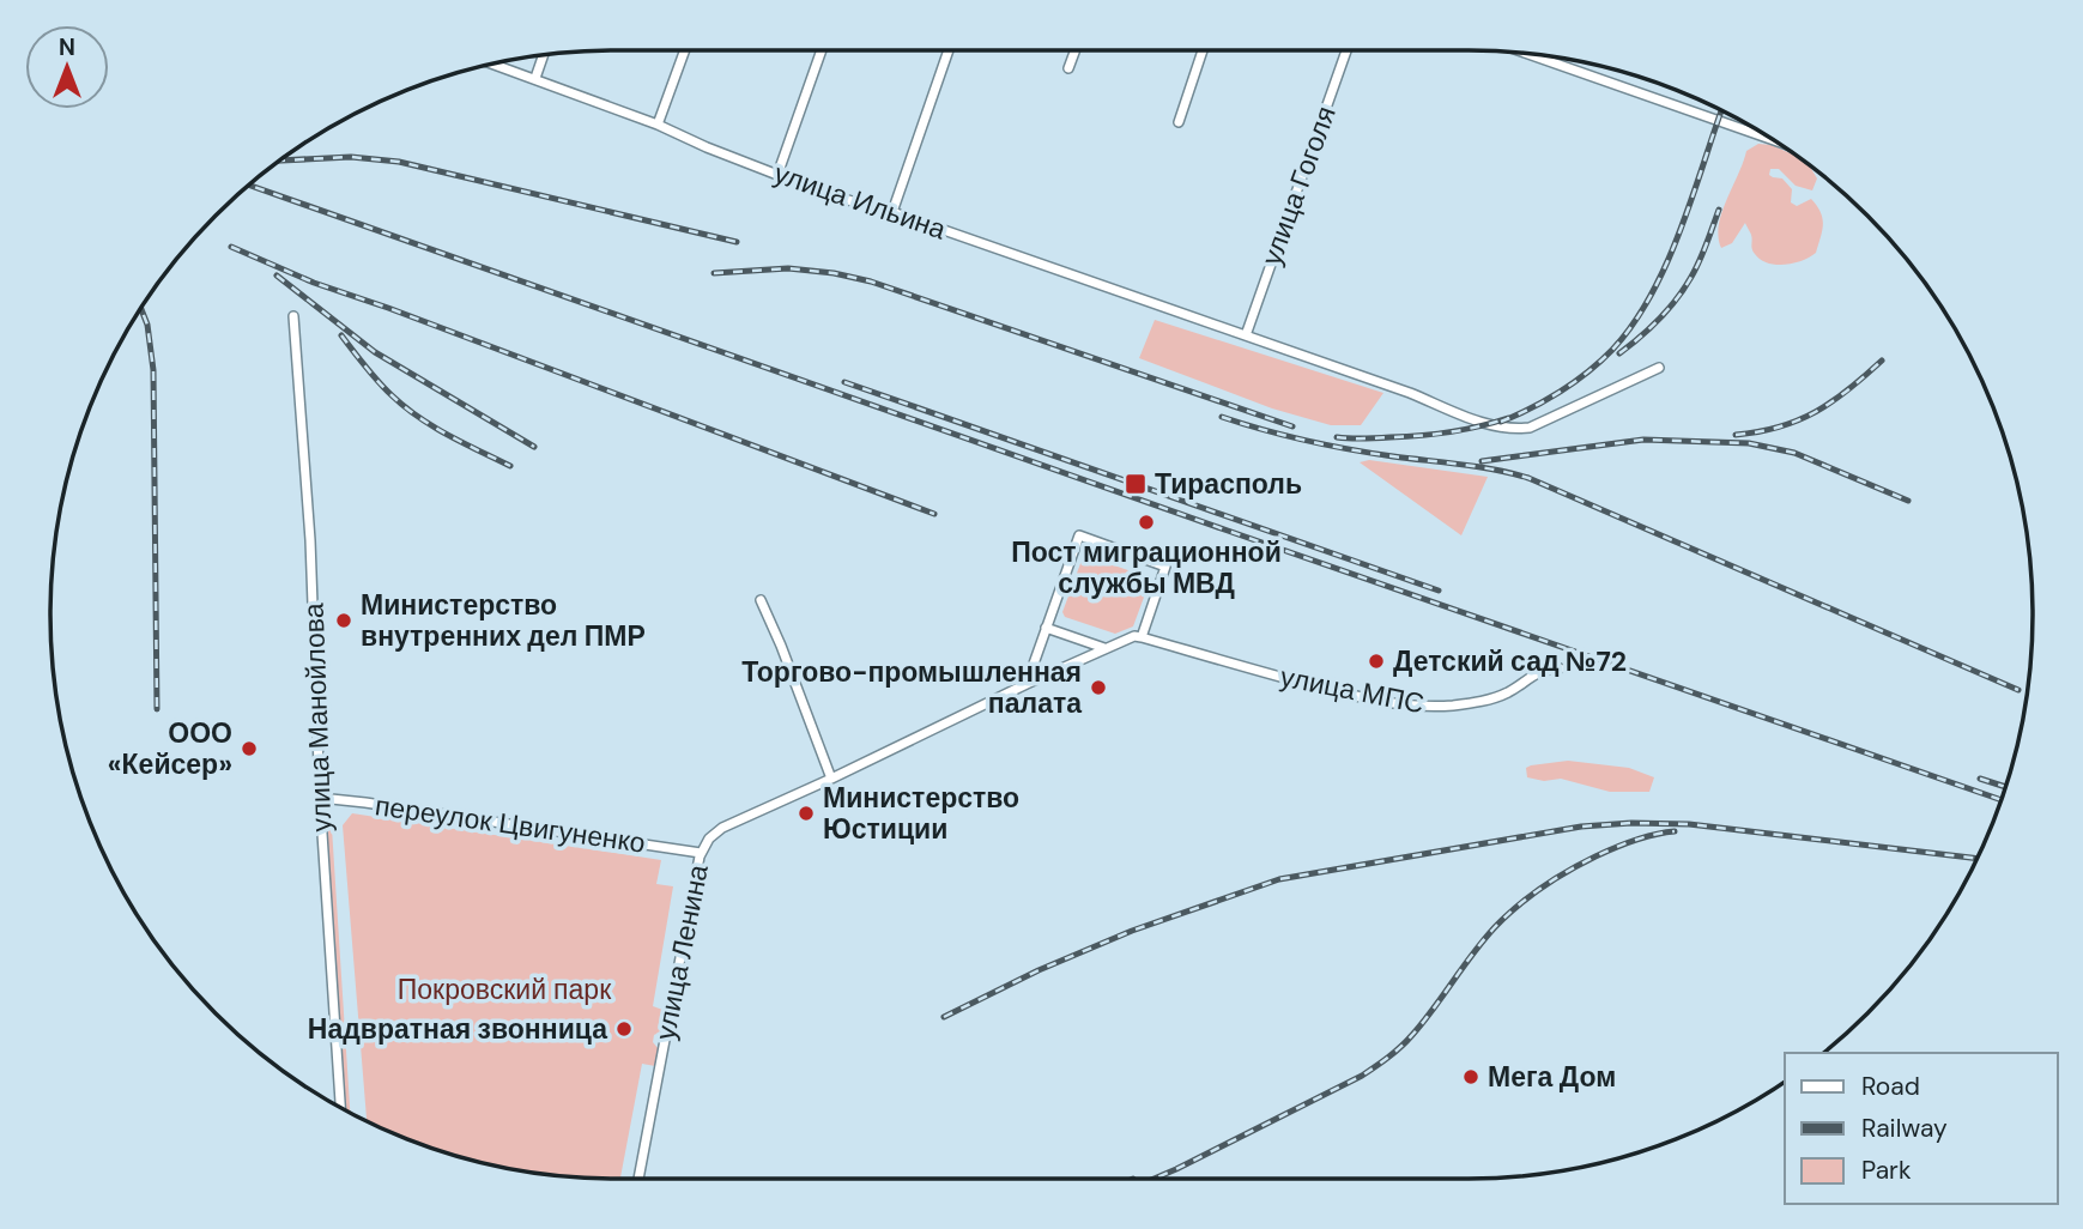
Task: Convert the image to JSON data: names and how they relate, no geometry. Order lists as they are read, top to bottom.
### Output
{
  "streets": {
    "street": [
      "улица Гоголя",
      "улица Ильина",
      "улица МПС",
      "улица Манойлова",
      "переулок Цвигуненко",
      "улица Ленина"
    ]
  },
  "crossings": [
    ["улица Гоголя", "улица Ильина"],
    ["улица МПС", "улица Ленина"],
    ["улица Манойлова", "переулок Цвигуненко"],
    ["переулок Цвигуненко", "улица Ленина"]
  ],
  "parks": ["Покровский парк"],
  "places": {
    "transit": ["Тирасполь"],
    "other": [
      "Пост миграционной службы МВД",
      "Министерство внутренних дел ПМР",
      "Детский сад №72",
      "Торгово-промышленная палата",
      "ООО «Кейсер»",
      "Министерство Юстиции",
      "Надвратная звонница",
      "Мега Дом"
    ]
  },
  "legend": ["Road", "Railway", "Park"],
  "north": "top"
}
